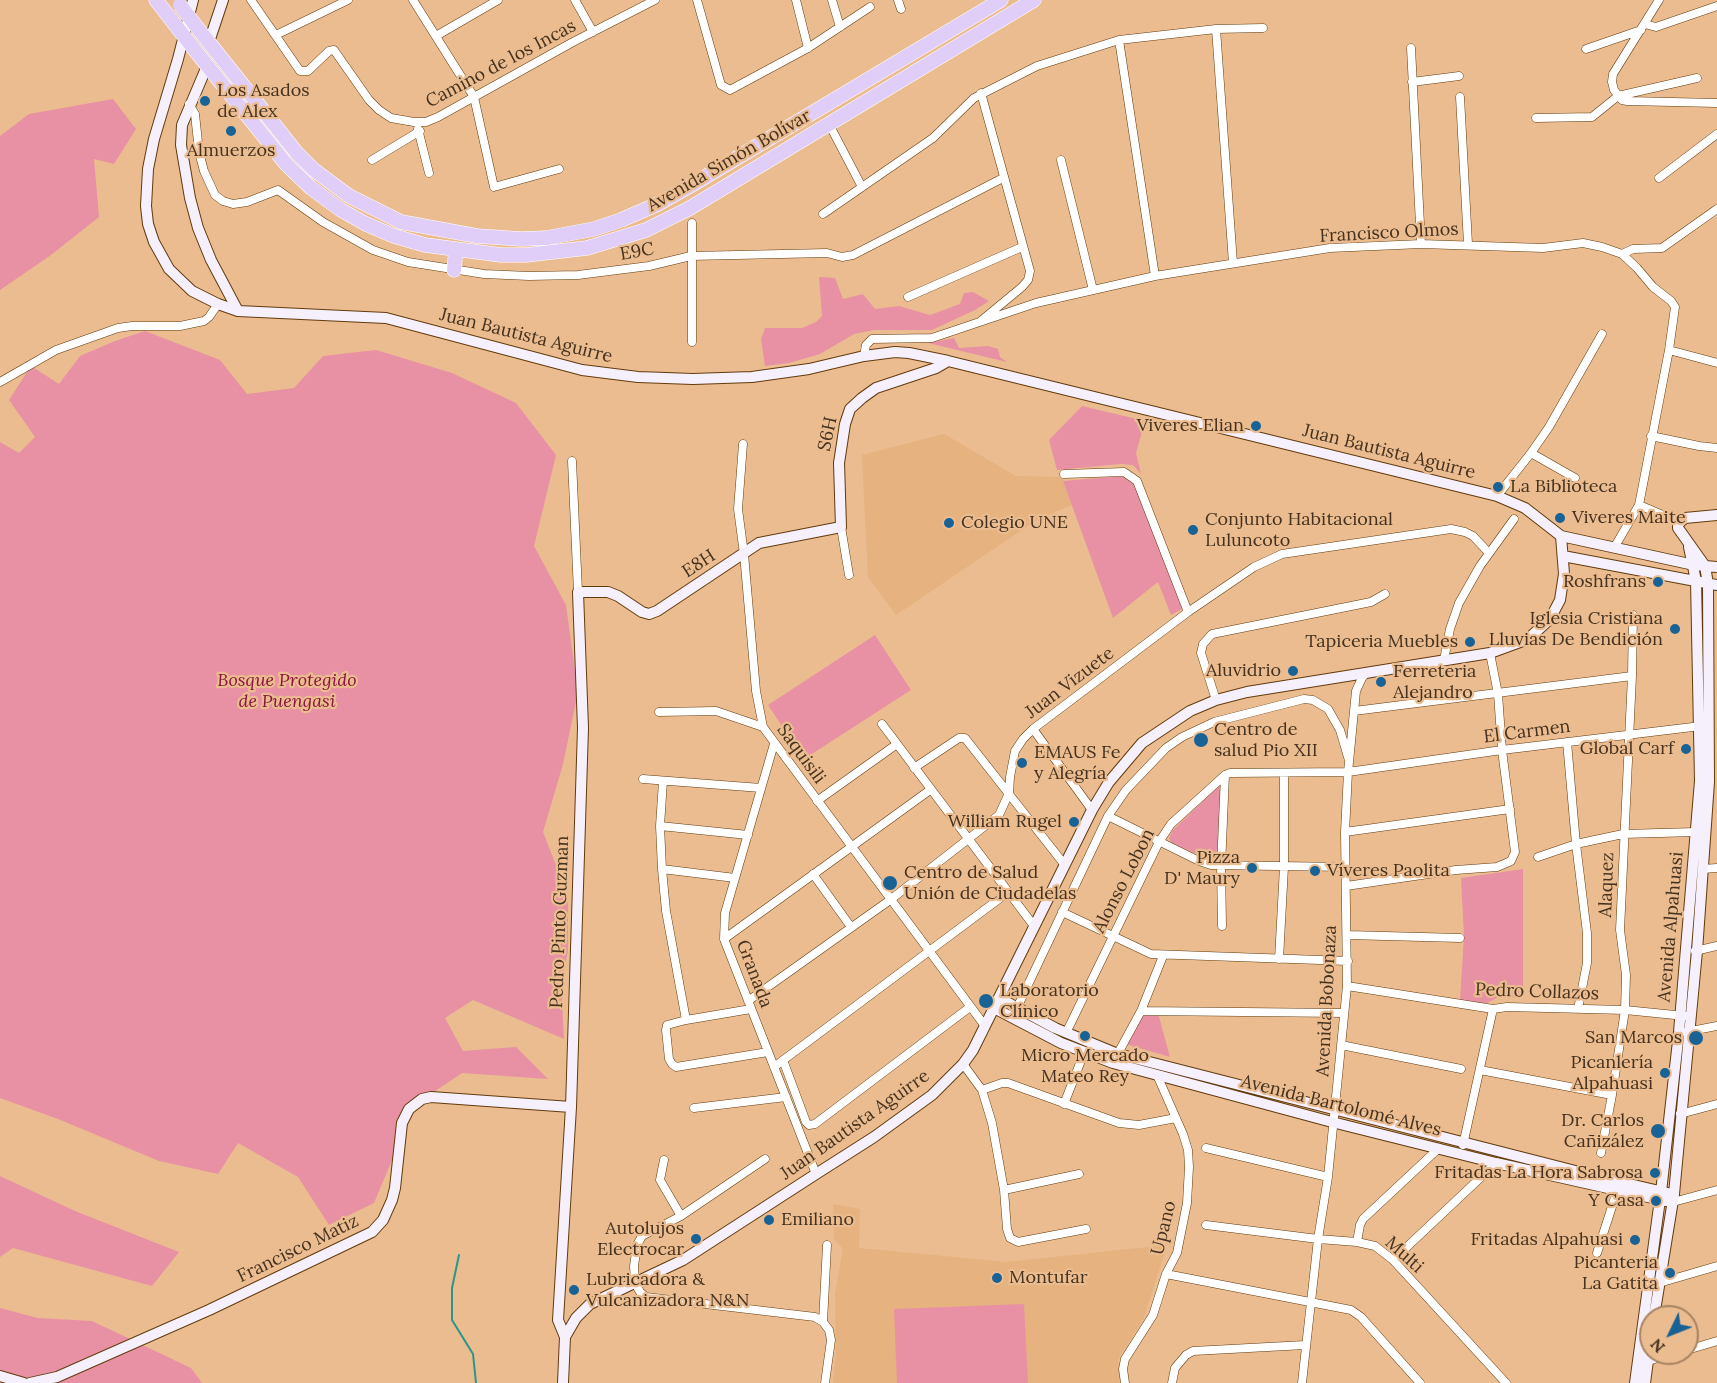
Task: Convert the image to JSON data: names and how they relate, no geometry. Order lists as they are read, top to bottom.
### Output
{
  "streets": {
    "highway": ["Avenida Simón Bolívar"],
    "main road": [
      "Juan Bautista Aguirre",
      "S6H",
      "E8H",
      "Pedro Pinto Guzman",
      "Avenida Alpahuasi",
      "Avenida Bartolomé Alves",
      "Francisco Matiz"
    ],
    "street": [
      "Camino de los Incas",
      "Francisco Olmos",
      "E9C",
      "Juan Vizuete",
      "El Carmen",
      "Saquisili",
      "Alonso Lobon",
      "Alaquez",
      "Granada",
      "Pedro Collazos",
      "Avenida Bobonaza",
      "Upano",
      "Multi"
    ]
  },
  "crossings": [
    ["Avenida Simón Bolívar", "Juan Bautista Aguirre"],
    ["Francisco Olmos", "Juan Bautista Aguirre"],
    ["Juan Bautista Aguirre", "S6H"],
    ["Juan Bautista Aguirre", "Saquisili"],
    ["Juan Bautista Aguirre", "Pedro Pinto Guzman"],
    ["Juan Bautista Aguirre", "Granada"],
    ["Juan Bautista Aguirre", "Avenida Bobonaza"],
    ["Juan Bautista Aguirre", "Avenida Bartolomé Alves"],
    ["S6H", "E8H"],
    ["E8H", "Saquisili"],
    ["E8H", "Pedro Pinto Guzman"],
    ["Juan Vizuete", "Saquisili"],
    ["Juan Vizuete", "Granada"],
    ["El Carmen", "Alaquez"],
    ["El Carmen", "Avenida Alpahuasi"],
    ["El Carmen", "Avenida Bobonaza"],
    ["Saquisili", "Granada"],
    ["Alonso Lobon", "Avenida Bartolomé Alves"],
    ["Alaquez", "Pedro Collazos"],
    ["Pedro Pinto Guzman", "Francisco Matiz"],
    ["Avenida Alpahuasi", "Pedro Collazos"],
    ["Avenida Alpahuasi", "Avenida Bartolomé Alves"],
    ["Pedro Collazos", "Avenida Bobonaza"],
    ["Avenida Bobonaza", "Avenida Bartolomé Alves"],
    ["Avenida Bobonaza", "Multi"],
    ["Avenida Bartolomé Alves", "Upano"]
  ],
  "parks": ["Bosque Protegido de Puengasi"],
  "places": [
    "Los Asados de Alex",
    "Almuerzos",
    "Viveres Elian",
    "La Biblioteca",
    "Viveres Maite",
    "Colegio UNE",
    "Conjunto Habitacional Luluncoto",
    "Roshfrans",
    "Iglesia Cristiana Lluvias De Bendición",
    "Tapiceria Muebles",
    "Aluvidrio",
    "Ferreteria Alejandro",
    "Centro de salud Pio XII",
    "Global Carf",
    "EMAUS Fe y Alegría",
    "William Rugel",
    "Pizza D' Maury",
    "Víveres Paolita",
    "Centro de Salud Unión de Ciudadelas",
    "Laboratorio Clínico",
    "Micro Mercado Mateo Rey",
    "San Marcos",
    "Picanlería Alpahuasi",
    "Dr. Carlos Cañizález",
    "Fritadas La Hora Sabrosa",
    "Y Casa",
    "Emiliano",
    "Autolujos Electrocar",
    "Fritadas Alpahuasi",
    "Picanteria La Gatita",
    "Montufar",
    "Lubricadora & Vulcanizadora N&N"
  ],
  "north": "bottom left"
}
